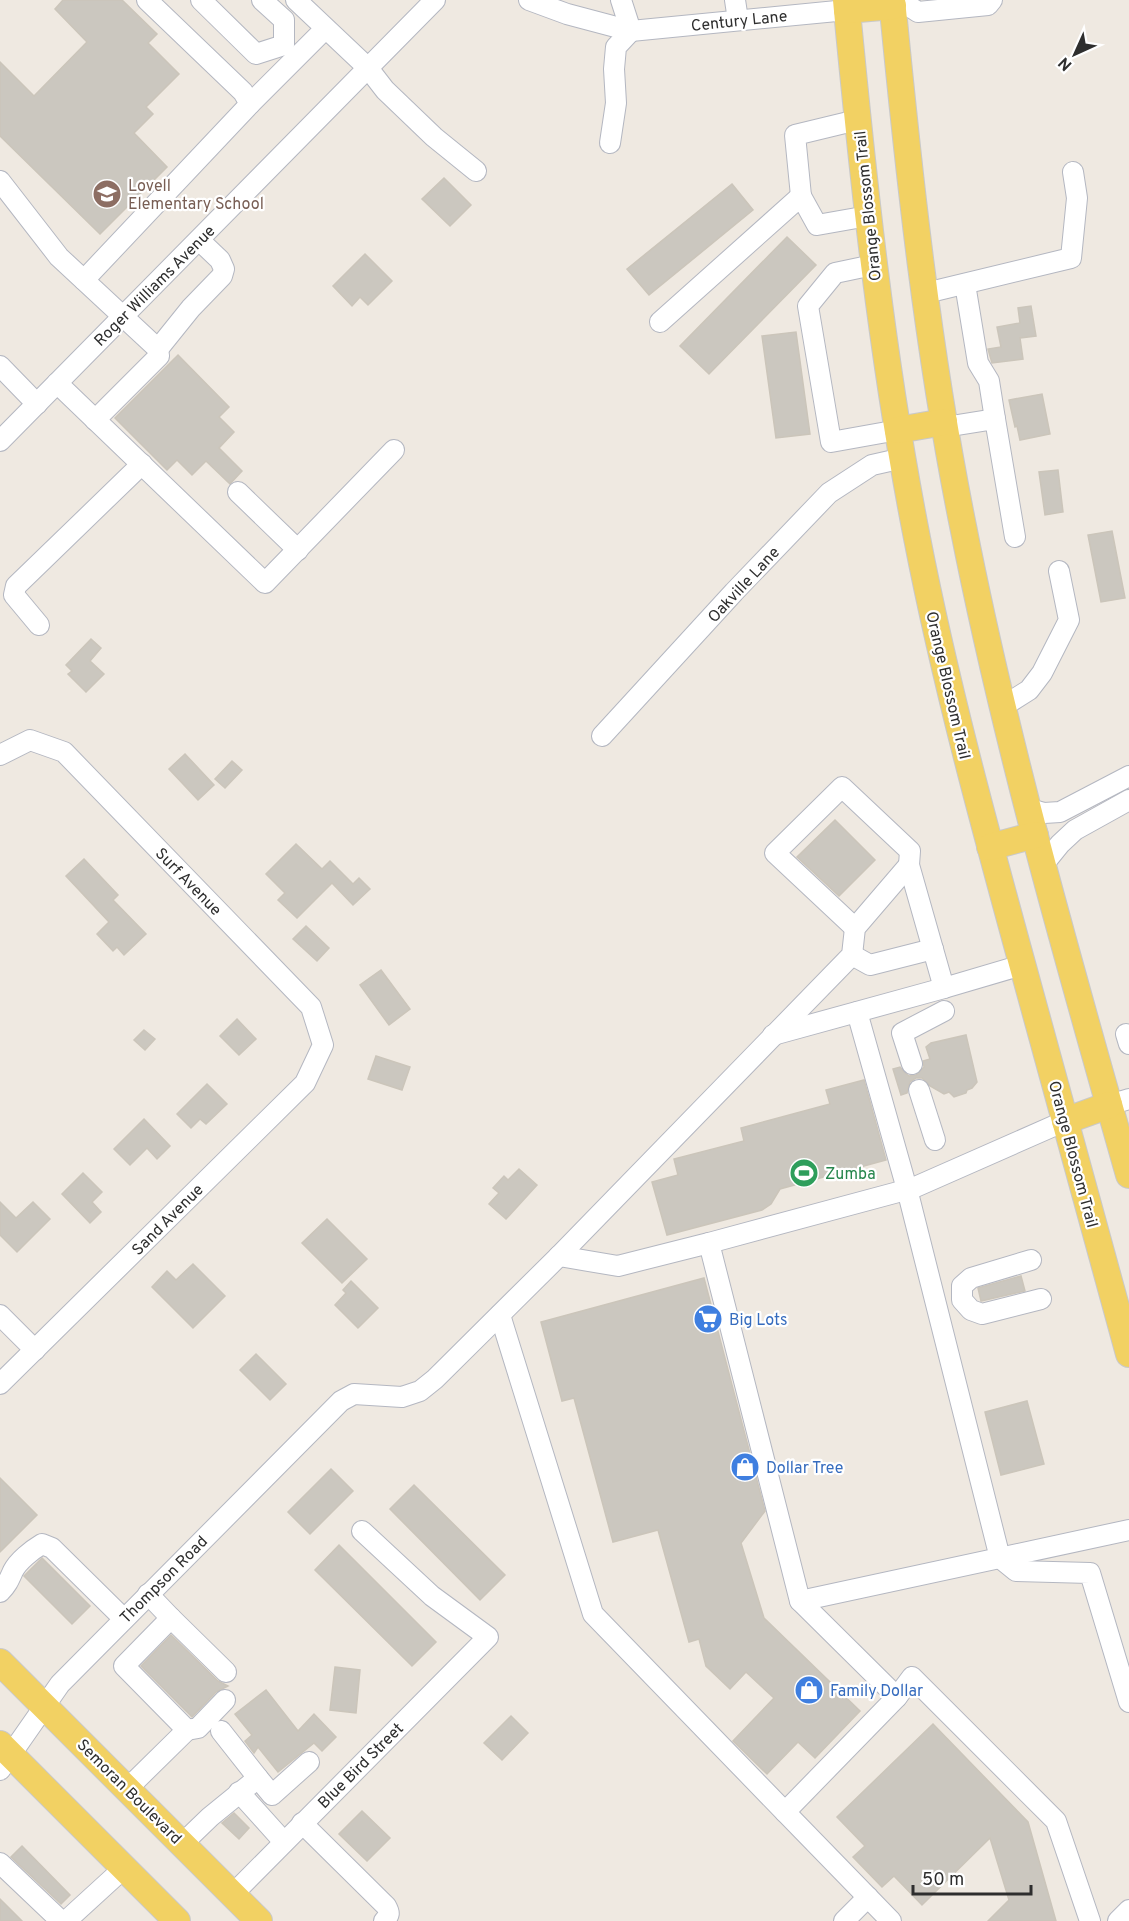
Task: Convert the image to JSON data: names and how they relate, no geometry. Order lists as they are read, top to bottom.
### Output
{
  "streets": {
    "main road": ["Orange Blossom Trail", "Semoran Boulevard"],
    "street": [
      "Century Lane",
      "Roger Williams Avenue",
      "Oakville Lane",
      "Surf Avenue",
      "Sand Avenue",
      "Thompson Road",
      "Blue Bird Street"
    ]
  },
  "crossings": [
    ["Century Lane", "Orange Blossom Trail"],
    ["Orange Blossom Trail", "Oakville Lane"],
    ["Surf Avenue", "Sand Avenue"],
    ["Thompson Road", "Semoran Boulevard"],
    ["Blue Bird Street", "Semoran Boulevard"]
  ],
  "places": {
    "school or university": ["Lovell Elementary School"],
    "sports": ["Zumba"],
    "supermarket": ["Big Lots"],
    "shop": ["Dollar Tree", "Family Dollar"]
  },
  "scale_bar": "50 m",
  "north": "bottom left"
}
